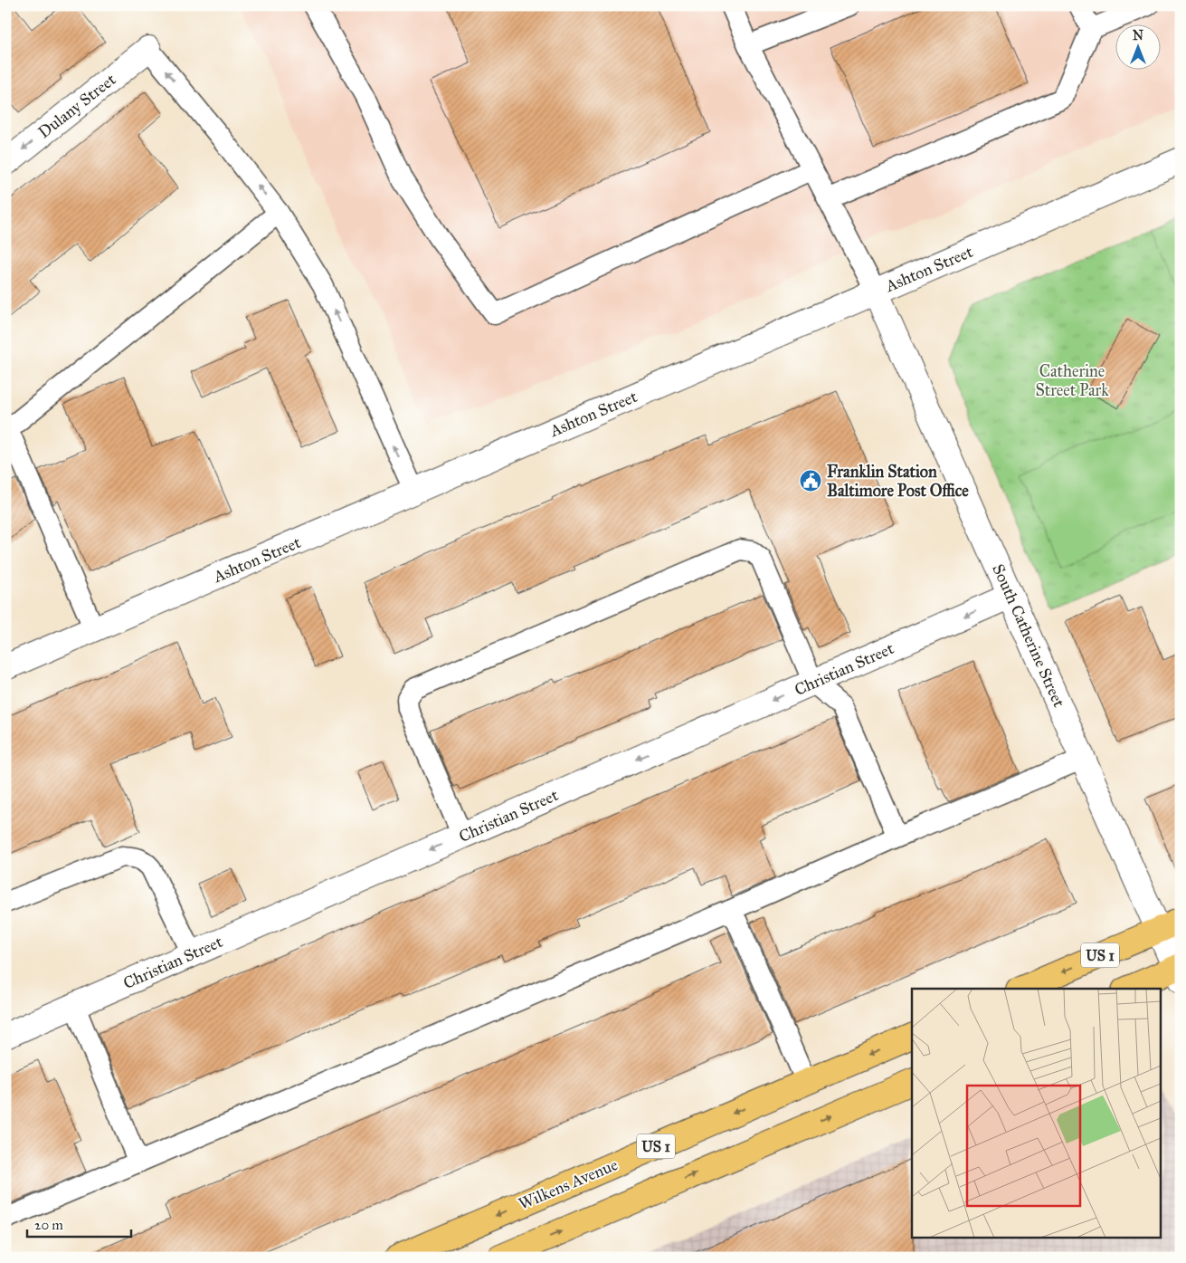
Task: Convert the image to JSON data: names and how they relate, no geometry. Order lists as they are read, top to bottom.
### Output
{
  "streets": {
    "main road": ["US 1", "Wilkens Avenue"],
    "street": [
      "Dulany Street",
      "Ashton Street",
      "South Catherine Street",
      "Christian Street"
    ]
  },
  "crossings": [
    ["Ashton Street", "South Catherine Street"],
    ["South Catherine Street", "Christian Street"],
    ["South Catherine Street", "US 1"]
  ],
  "one_way": ["Dulany Street", "Christian Street"],
  "parks": ["Catherine Street Park"],
  "places": {
    "public building": ["Franklin Station Baltimore Post Office"]
  },
  "scale_bar": "20 m",
  "north": "top"
}
